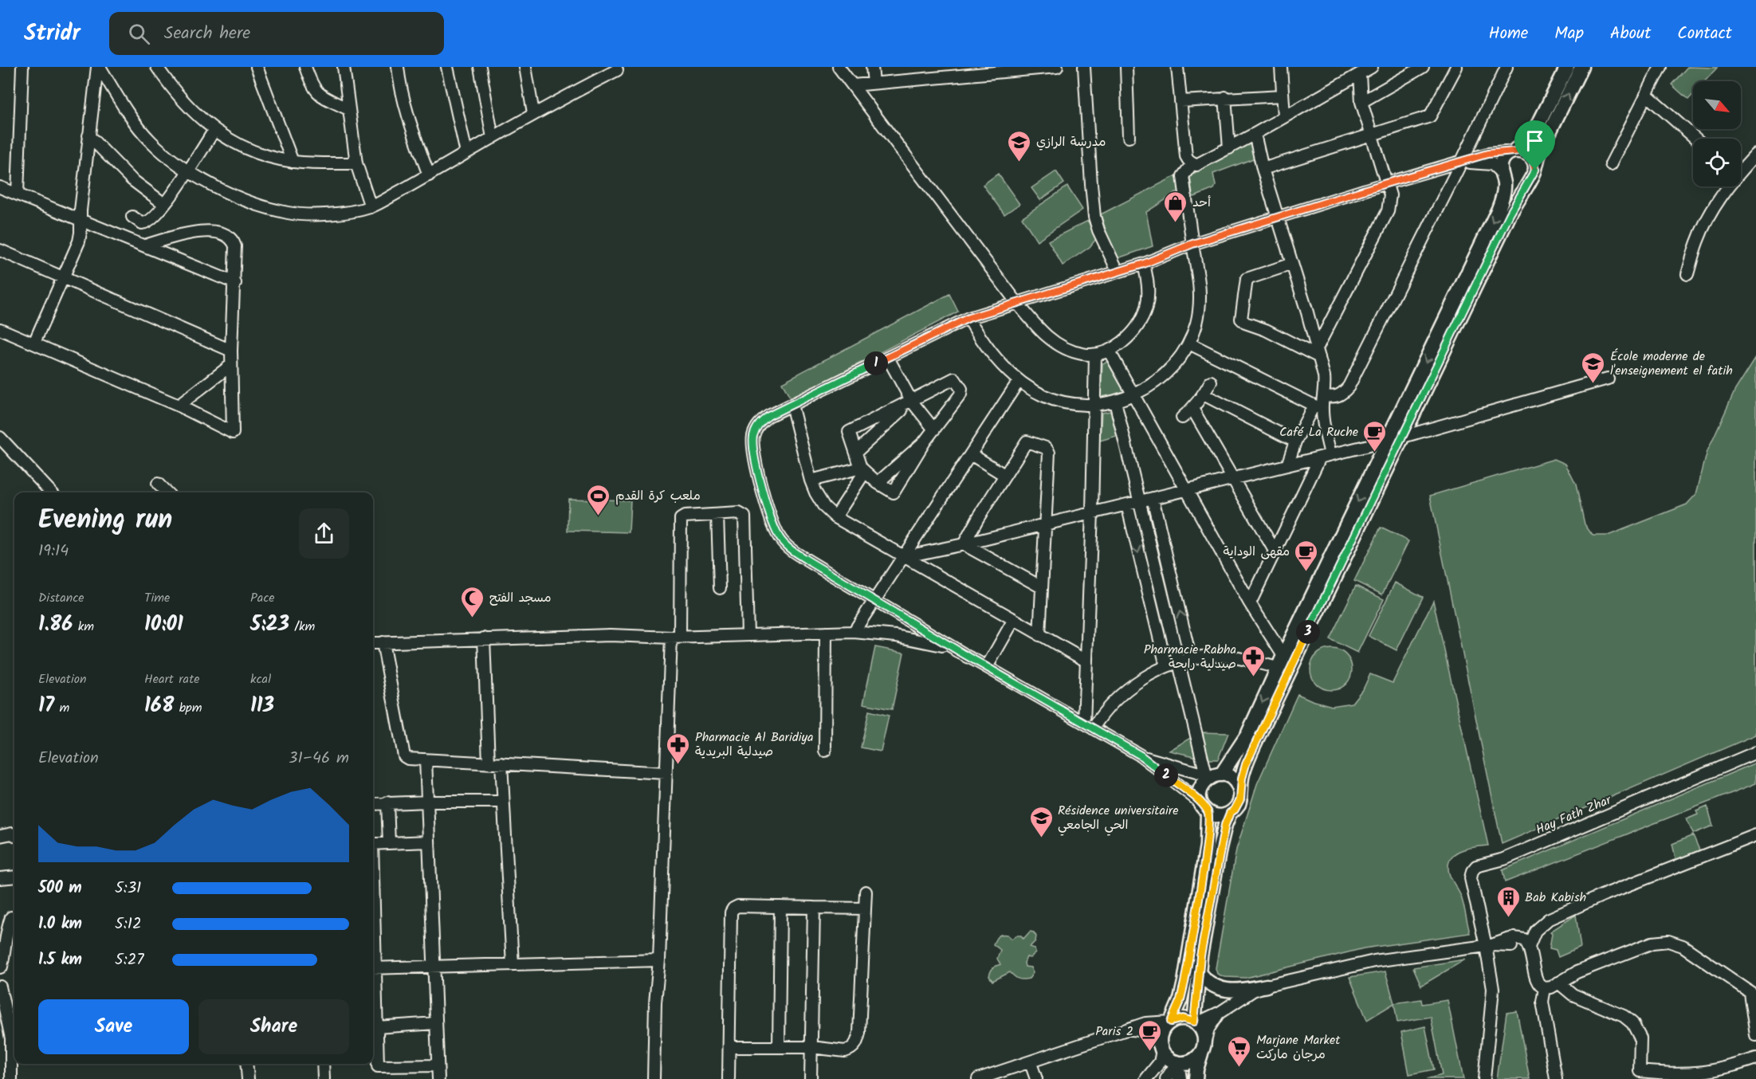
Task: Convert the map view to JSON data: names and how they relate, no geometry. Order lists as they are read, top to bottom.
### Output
{
  "streets": {
    "street": ["Hay Fath Zhar"]
  },
  "places": {
    "school or university": ["مدرسة الرازي", "École moderne de l'enseignement el fatih", "Résidence universitaire الحي الجامعي"],
    "shop": ["أحد"],
    "cafe": ["Café La Ruche", "مقهى الوداية", "Paris 2"],
    "sports": ["ملعب كرة القدم"],
    "mosque": ["مسجد الفتح"],
    "pharmacy": ["Pharmacie Rabha صيدلية رابحة", "Pharmacie Al Baridiya صيدلية البريدية"],
    "building": ["Bab Kabish"],
    "supermarket": ["Marjane Market مرجان ماركت"]
  },
  "north": "bottom right",
  "page": {
    "header": "Stridr",
    "search": "Search here",
    "nav": [
      "Home",
      "Map",
      "About",
      "Contact"
    ],
    "pins": ["1", "3", "2"],
    "heading": ["Evening run", "19:14"],
    "stats": [
      ["Distance", "1.86 km"],
      ["Time", "10:01"],
      ["Pace", "5:23 /km"],
      ["Elevation", "17 m"],
      ["Heart rate", "168 bpm"],
      ["kcal", "113"]
    ],
    "chart": ["Elevation", "31–46 m"],
    "list": [
      {
        "name": "500 m",
        "note": "5:31"
      },
      {
        "name": "1.0 km",
        "note": "5:12"
      },
      {
        "name": "1.5 km",
        "note": "5:27"
      }
    ],
    "buttons": ["Save", "Share"]
  }
}
